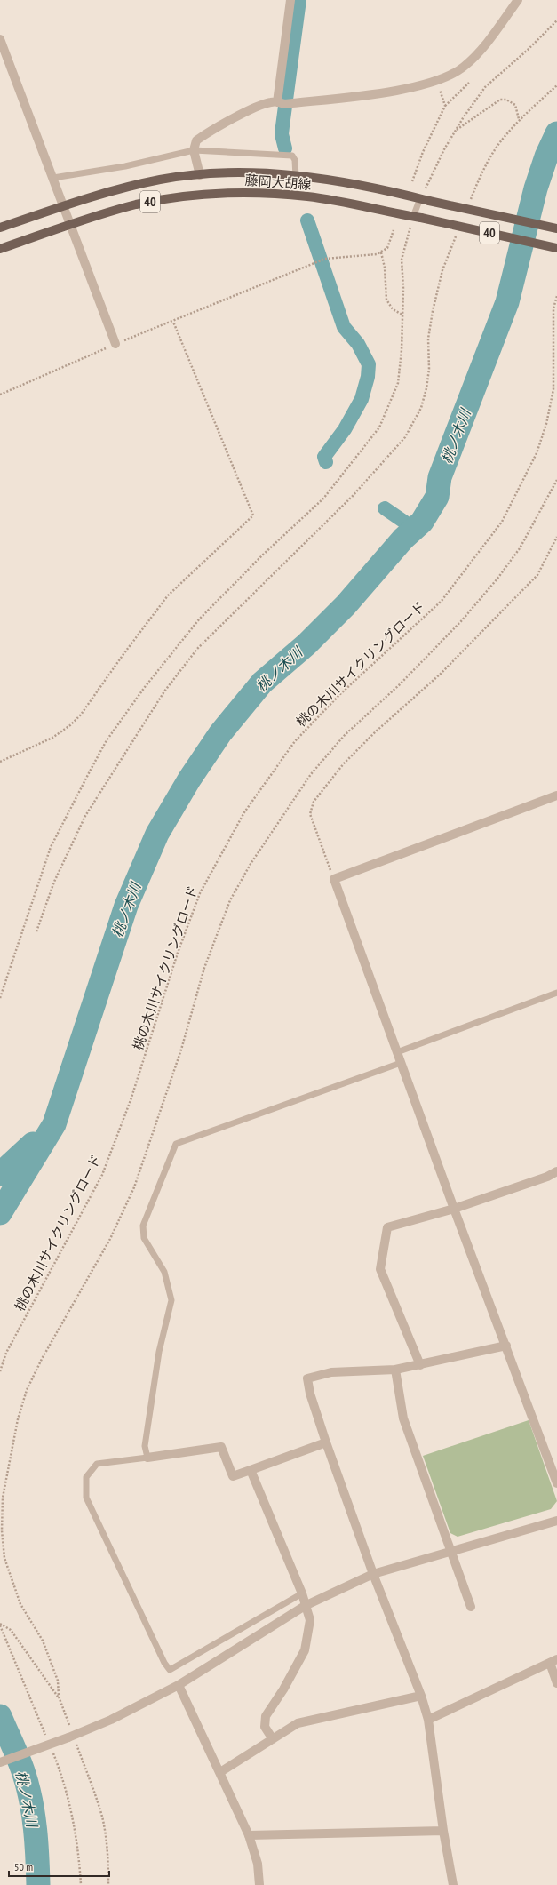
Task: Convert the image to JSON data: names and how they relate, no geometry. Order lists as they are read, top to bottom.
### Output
{
  "streets": {
    "main road": ["藤岡大胡線", "40"],
    "path": ["桃の木川サイクリングロード"]
  },
  "water": ["桃ノ木川"],
  "scale_bar": "50 m"
}
